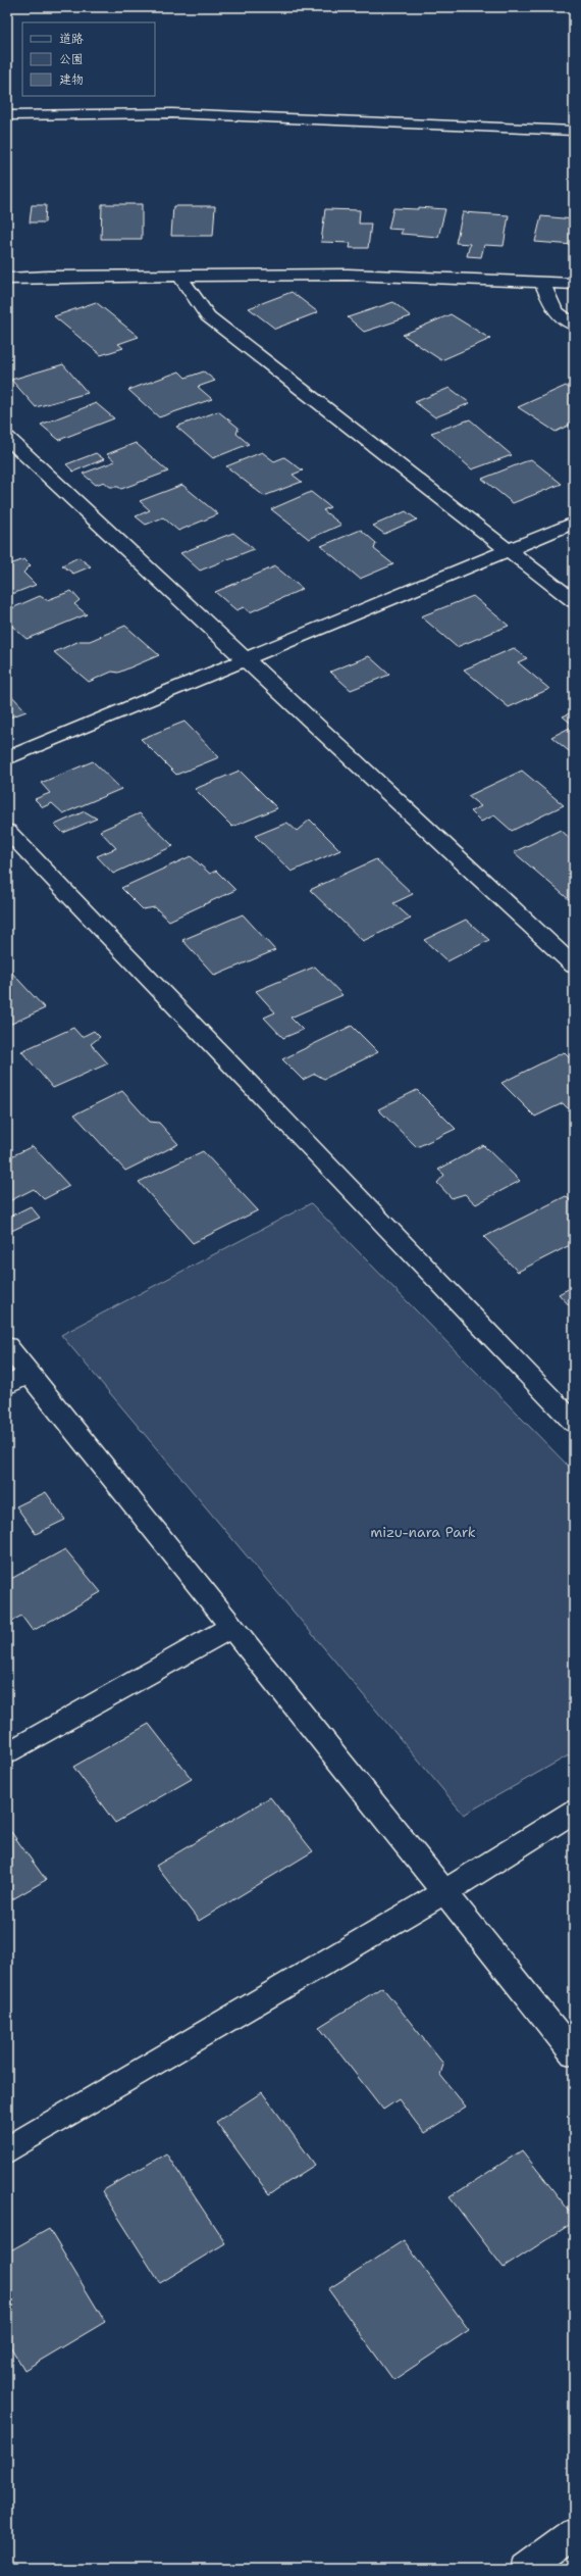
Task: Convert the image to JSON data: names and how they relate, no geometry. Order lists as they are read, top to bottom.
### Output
{
  "parks": ["mizu-nara Park"],
  "legend": ["道路", "公園", "建物"]
}
